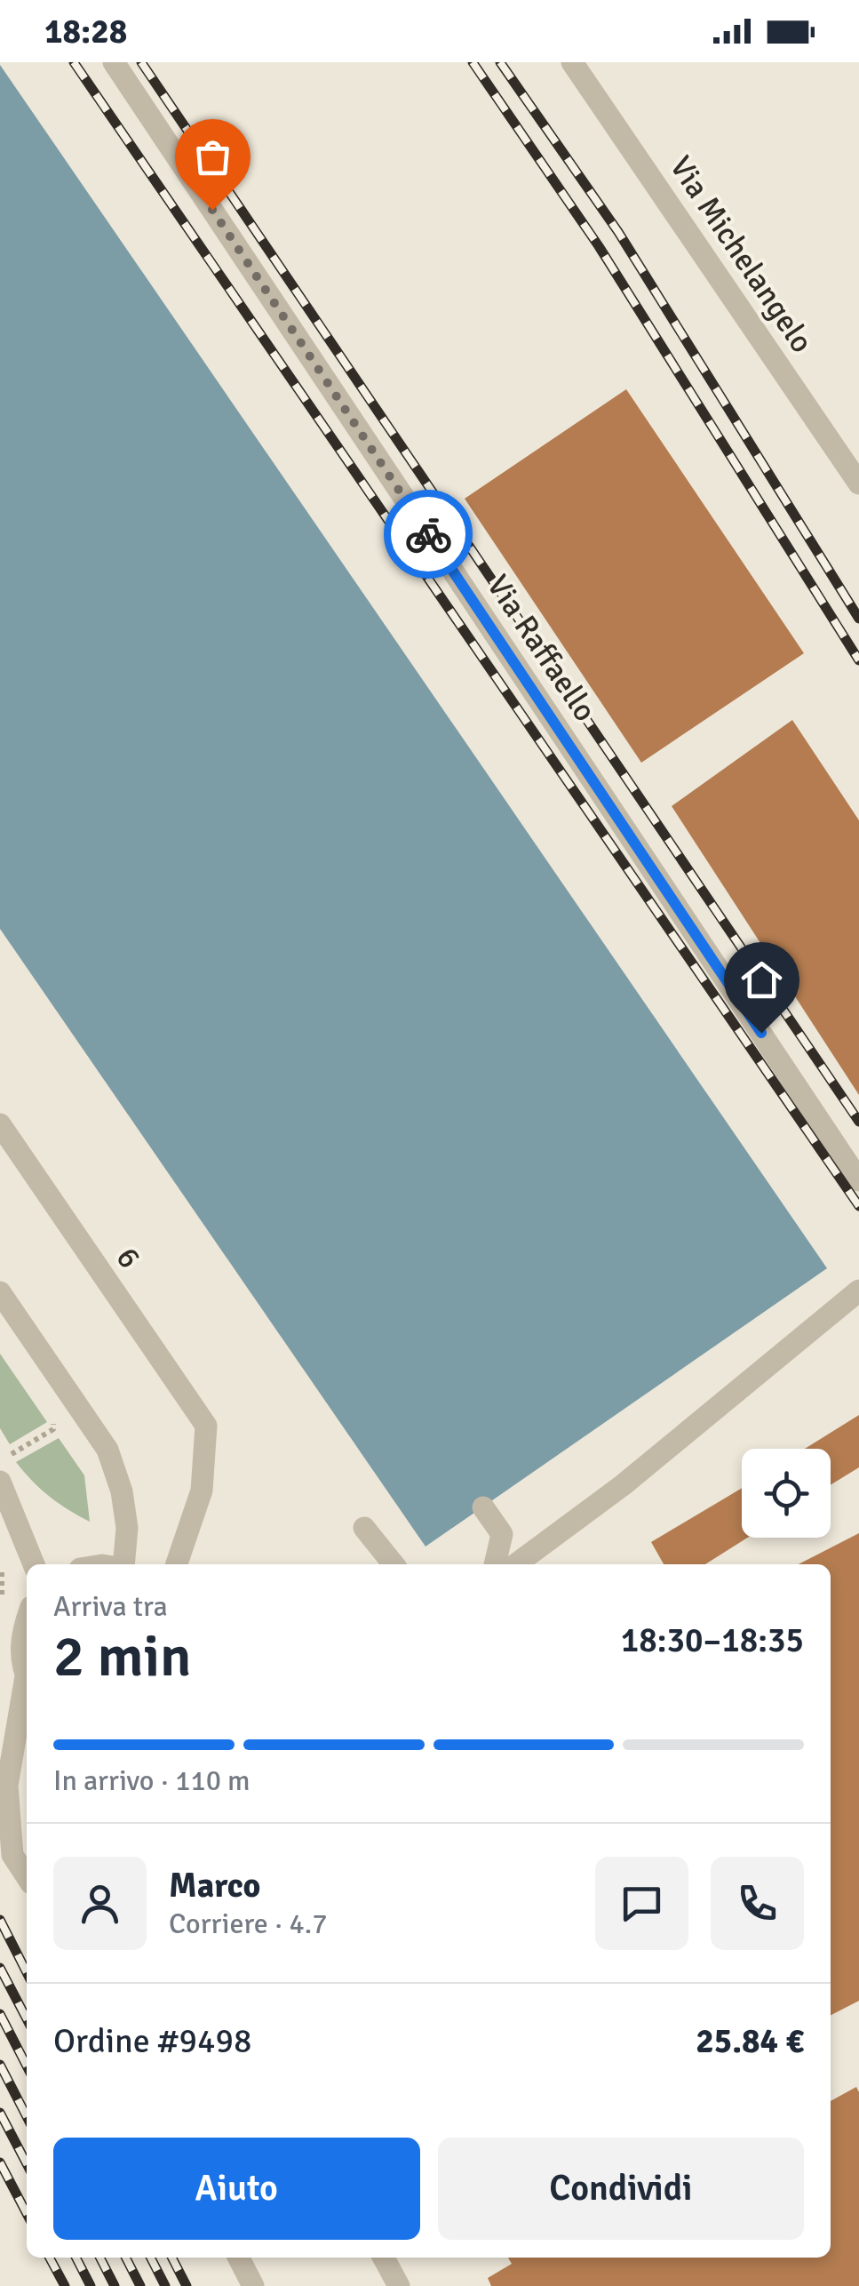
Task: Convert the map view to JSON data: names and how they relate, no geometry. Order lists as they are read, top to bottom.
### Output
{
  "streets": {
    "lane": ["Via Michelangelo", "Via Raffaello", "6"]
  },
  "page": {
    "status": "18:28",
    "heading": ["2 min", "Arriva tra", "18:30–18:35"],
    "panel": [
      "Marco",
      "Corriere · 4.7",
      "Ordine #9498",
      "25.84 €"
    ],
    "bar": "In arrivo · 110 m",
    "buttons": ["Aiuto", "Condividi"]
  }
}
